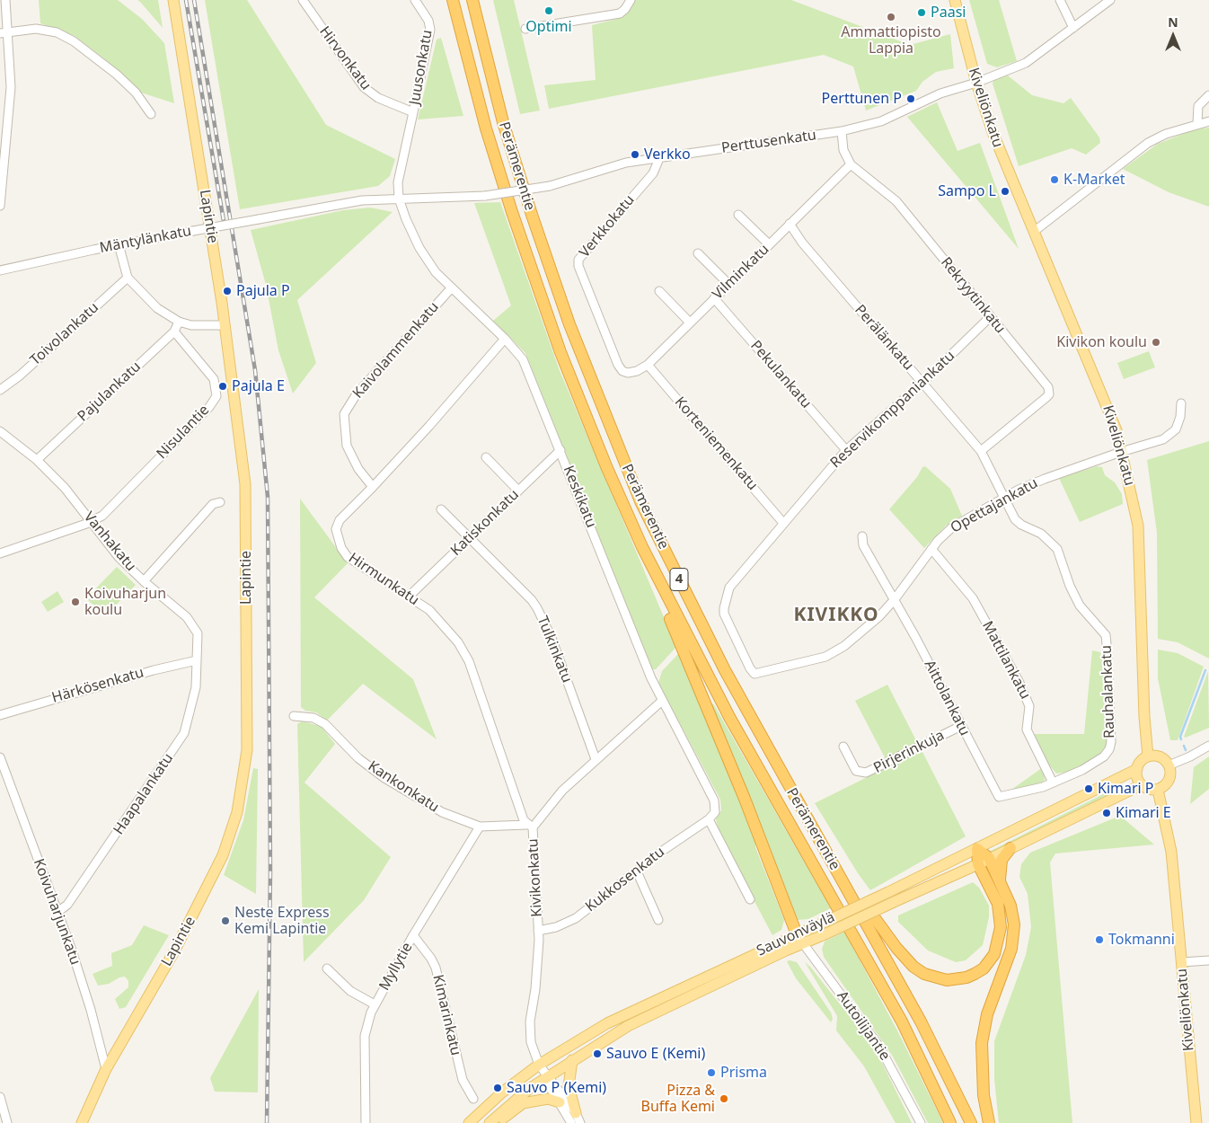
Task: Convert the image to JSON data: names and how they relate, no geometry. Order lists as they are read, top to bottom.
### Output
{
  "streets": {
    "highway": ["Perämerentie", "4"],
    "main road": ["Kiveliönkatu", "Lapintie", "Sauvonväylä"],
    "street": [
      "Hirvonkatu",
      "Juusonkatu",
      "Perttusenkatu",
      "Verkkokatu",
      "Mäntylänkatu",
      "Vilminkatu",
      "Rekryytinkatu",
      "Toivolankatu",
      "Perälänkatu",
      "Kaivolammenkatu",
      "Pekulankatu",
      "Pajulankatu",
      "Reservikomppaniankatu",
      "Nisulantie",
      "Korteniemenkatu",
      "Keskikatu",
      "Opettajankatu",
      "Katiskonkatu",
      "Vanhakatu",
      "Hirmunkatu",
      "Tulkinkatu",
      "Mattilankatu",
      "Härkösenkatu",
      "Rauhalankatu",
      "Aittolankatu",
      "Pirjerinkuja",
      "Kankonkatu",
      "Haapalankatu",
      "Kivikonkatu",
      "Kukkosenkatu",
      "Koivuharjunkatu",
      "Myllytie",
      "Kimarinkatu",
      "Autoilijantie"
    ]
  },
  "crossings": [
    ["Hirvonkatu", "Juusonkatu"],
    ["Kiveliönkatu", "Perttusenkatu"],
    ["Kiveliönkatu", "Opettajankatu"],
    ["Kiveliönkatu", "Sauvonväylä"],
    ["Perttusenkatu", "Verkkokatu"],
    ["Perttusenkatu", "Mäntylänkatu"],
    ["Perttusenkatu", "Keskikatu"],
    ["Lapintie", "Koivuharjunkatu"],
    ["Verkkokatu", "Vilminkatu"],
    ["Mäntylänkatu", "Keskikatu"],
    ["Vilminkatu", "Rekryytinkatu"],
    ["Vilminkatu", "Perälänkatu"],
    ["Vilminkatu", "Pekulankatu"],
    ["Vilminkatu", "Korteniemenkatu"],
    ["Rekryytinkatu", "Perälänkatu"],
    ["Rekryytinkatu", "Reservikomppaniankatu"],
    ["Perälänkatu", "Reservikomppaniankatu"],
    ["Perälänkatu", "Opettajankatu"],
    ["Perälänkatu", "Rauhalankatu"],
    ["Kaivolammenkatu", "Keskikatu"],
    ["Kaivolammenkatu", "Hirmunkatu"],
    ["Pekulankatu", "Reservikomppaniankatu"],
    ["Pajulankatu", "Nisulantie"],
    ["Pajulankatu", "Vanhakatu"],
    ["Reservikomppaniankatu", "Korteniemenkatu"],
    ["Reservikomppaniankatu", "Opettajankatu"],
    ["Nisulantie", "Vanhakatu"],
    ["Keskikatu", "Katiskonkatu"],
    ["Keskikatu", "Hirmunkatu"],
    ["Keskikatu", "Kivikonkatu"],
    ["Keskikatu", "Kukkosenkatu"],
    ["Opettajankatu", "Mattilankatu"],
    ["Opettajankatu", "Rauhalankatu"],
    ["Opettajankatu", "Aittolankatu"],
    ["Katiskonkatu", "Hirmunkatu"],
    ["Katiskonkatu", "Tulkinkatu"],
    ["Vanhakatu", "Härkösenkatu"],
    ["Vanhakatu", "Haapalankatu"],
    ["Hirmunkatu", "Kankonkatu"],
    ["Hirmunkatu", "Kivikonkatu"],
    ["Tulkinkatu", "Kivikonkatu"],
    ["Mattilankatu", "Rauhalankatu"],
    ["Härkösenkatu", "Haapalankatu"],
    ["Rauhalankatu", "Aittolankatu"],
    ["Aittolankatu", "Pirjerinkuja"],
    ["Kankonkatu", "Kivikonkatu"],
    ["Kankonkatu", "Myllytie"],
    ["Haapalankatu", "Koivuharjunkatu"],
    ["Kivikonkatu", "Kukkosenkatu"],
    ["Kivikonkatu", "Sauvonväylä"],
    ["Sauvonväylä", "Autoilijantie"],
    ["Myllytie", "Kimarinkatu"]
  ],
  "districts": ["KIVIKKO"],
  "places": [
    "Optimi",
    "Paasi",
    "Ammattiopisto Lappia",
    "Perttunen P",
    "Verkko",
    "K-Market",
    "Sampo L",
    "Pajula P",
    "Kivikon koulu",
    "Pajula E",
    "Koivuharjun koulu",
    "Kimari P",
    "Kimari E",
    "Neste Express Kemi Lapintie",
    "Tokmanni",
    "Sauvo E (Kemi)",
    "Prisma",
    "Sauvo P (Kemi)",
    "Pizza & Buffa Kemi"
  ],
  "north": "top"
}
